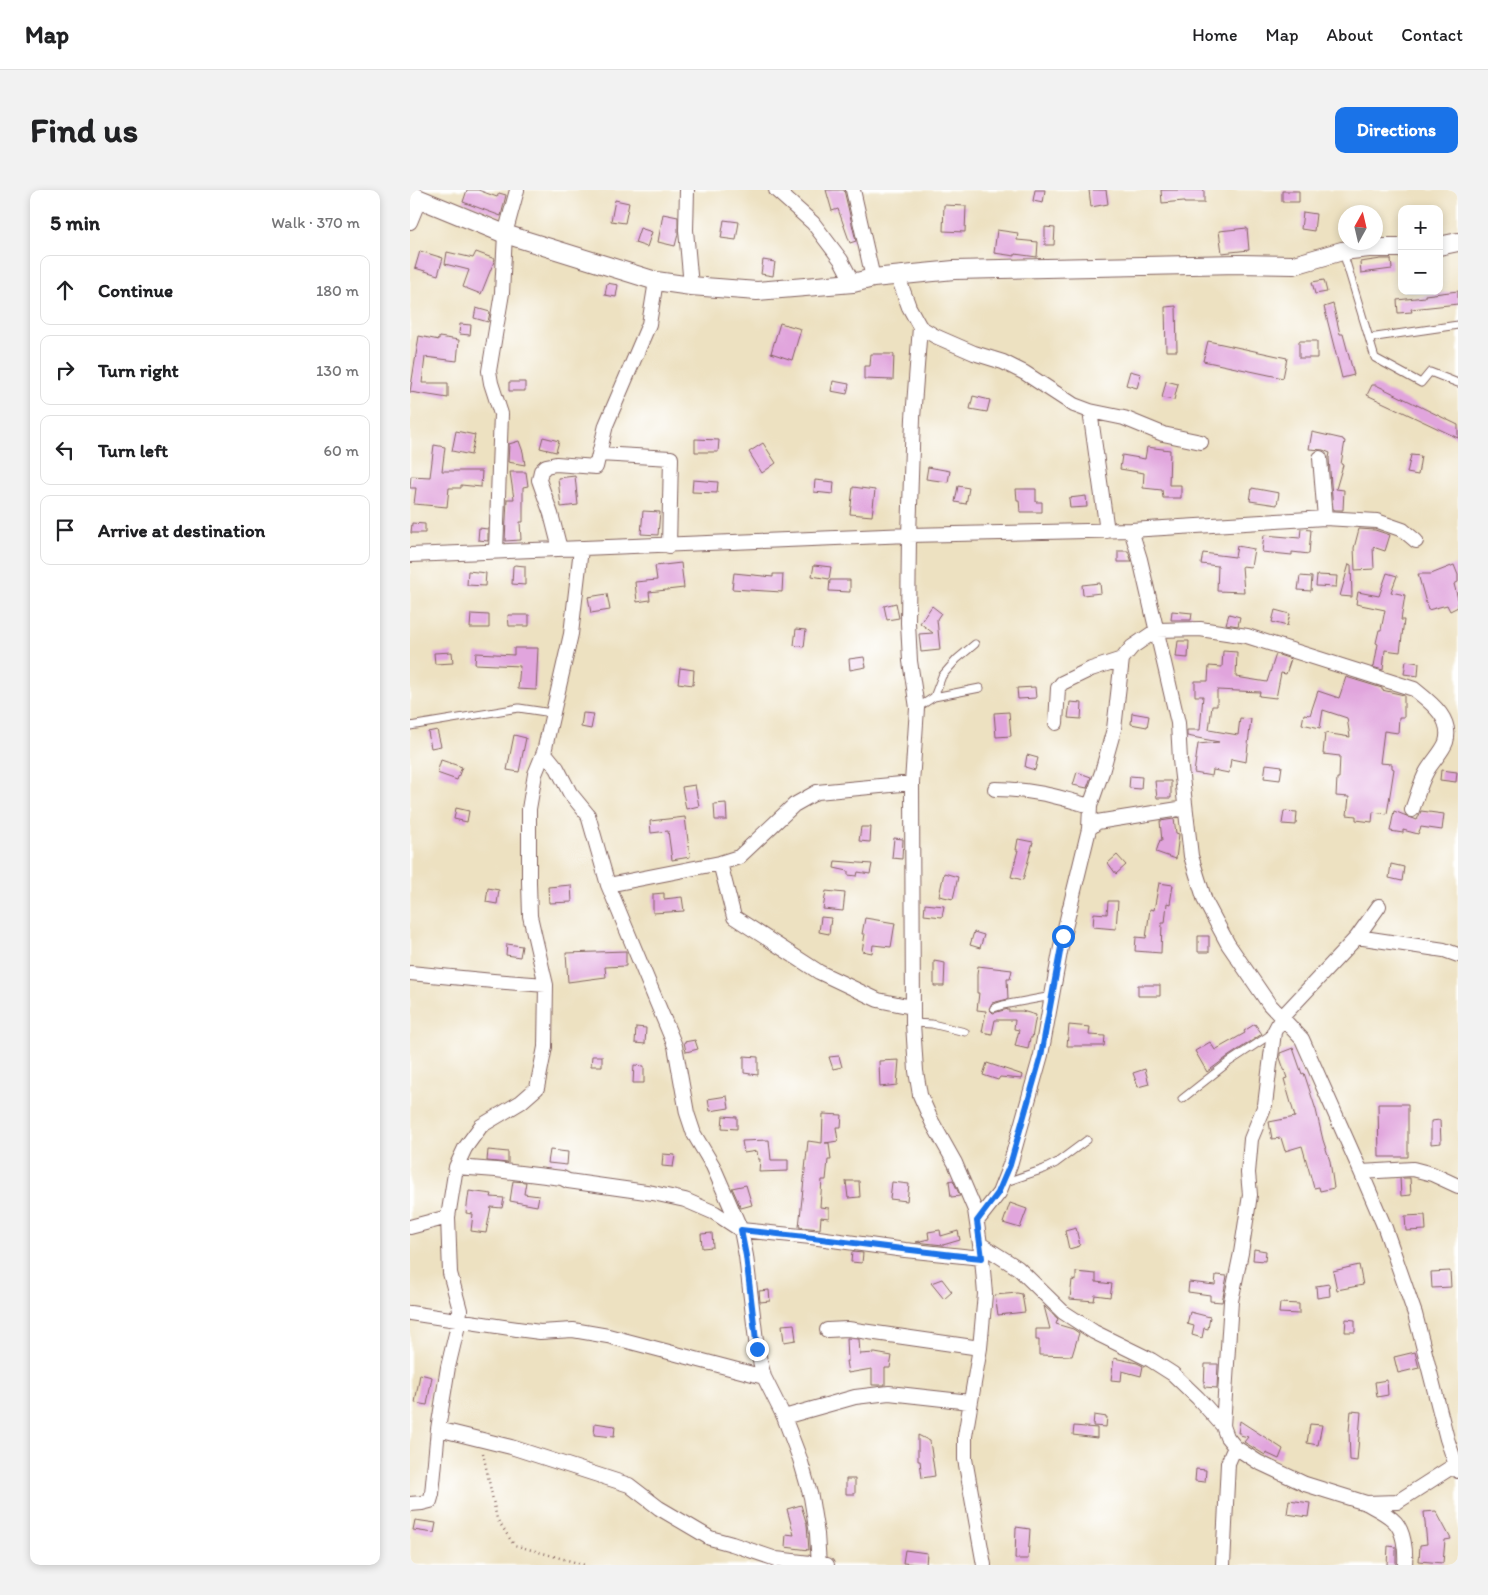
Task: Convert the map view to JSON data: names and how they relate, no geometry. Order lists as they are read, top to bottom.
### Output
{
  "north": "top",
  "page": {
    "header": "Map",
    "nav": [
      "Home",
      "Map",
      "About",
      "Contact"
    ],
    "buttons": "Directions",
    "title": "Find us",
    "heading": ["5 min", "Walk · 370 m"],
    "map_buttons": ["+", "−"],
    "list": [
      ["Continue", "180 m"],
      ["Turn right", "130 m"],
      ["Turn left", "60 m"],
      "Arrive at destination"
    ]
  }
}
